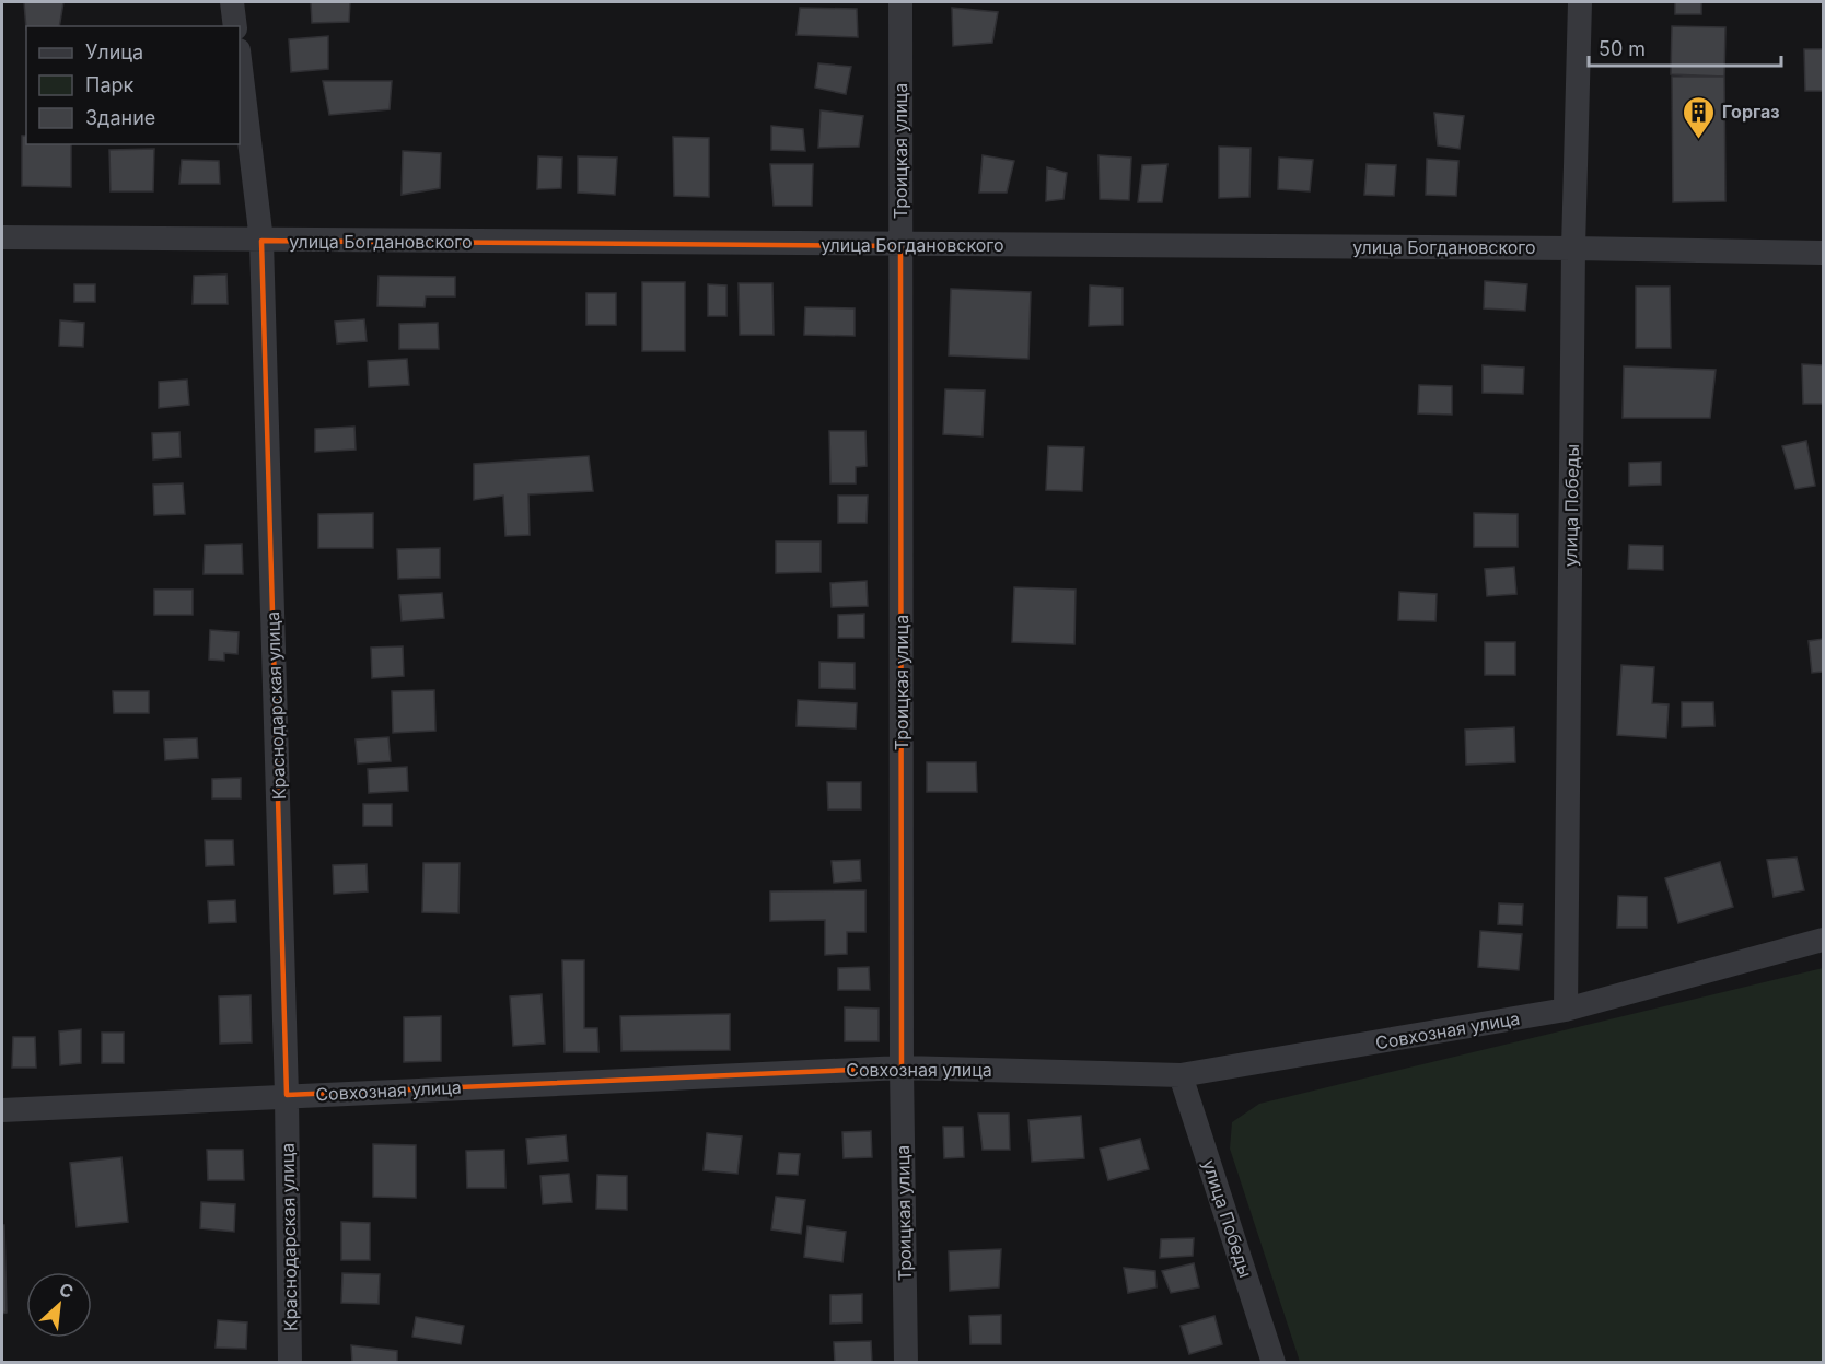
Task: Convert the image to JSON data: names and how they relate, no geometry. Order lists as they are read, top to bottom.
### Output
{
  "streets": {
    "street": [
      "Троицкая улица",
      "улица Богдановского",
      "улица Победы",
      "Краснодарская улица",
      "Совхозная улица"
    ]
  },
  "crossings": [
    ["Троицкая улица", "улица Богдановского"],
    ["Троицкая улица", "Совхозная улица"],
    ["улица Богдановского", "улица Победы"],
    ["улица Богдановского", "Краснодарская улица"],
    ["улица Победы", "Совхозная улица"],
    ["Краснодарская улица", "Совхозная улица"]
  ],
  "places": {
    "building": ["Горгаз"]
  },
  "legend": ["Улица", "Парк", "Здание"],
  "scale_bar": "50 m",
  "north": "top right"
}
